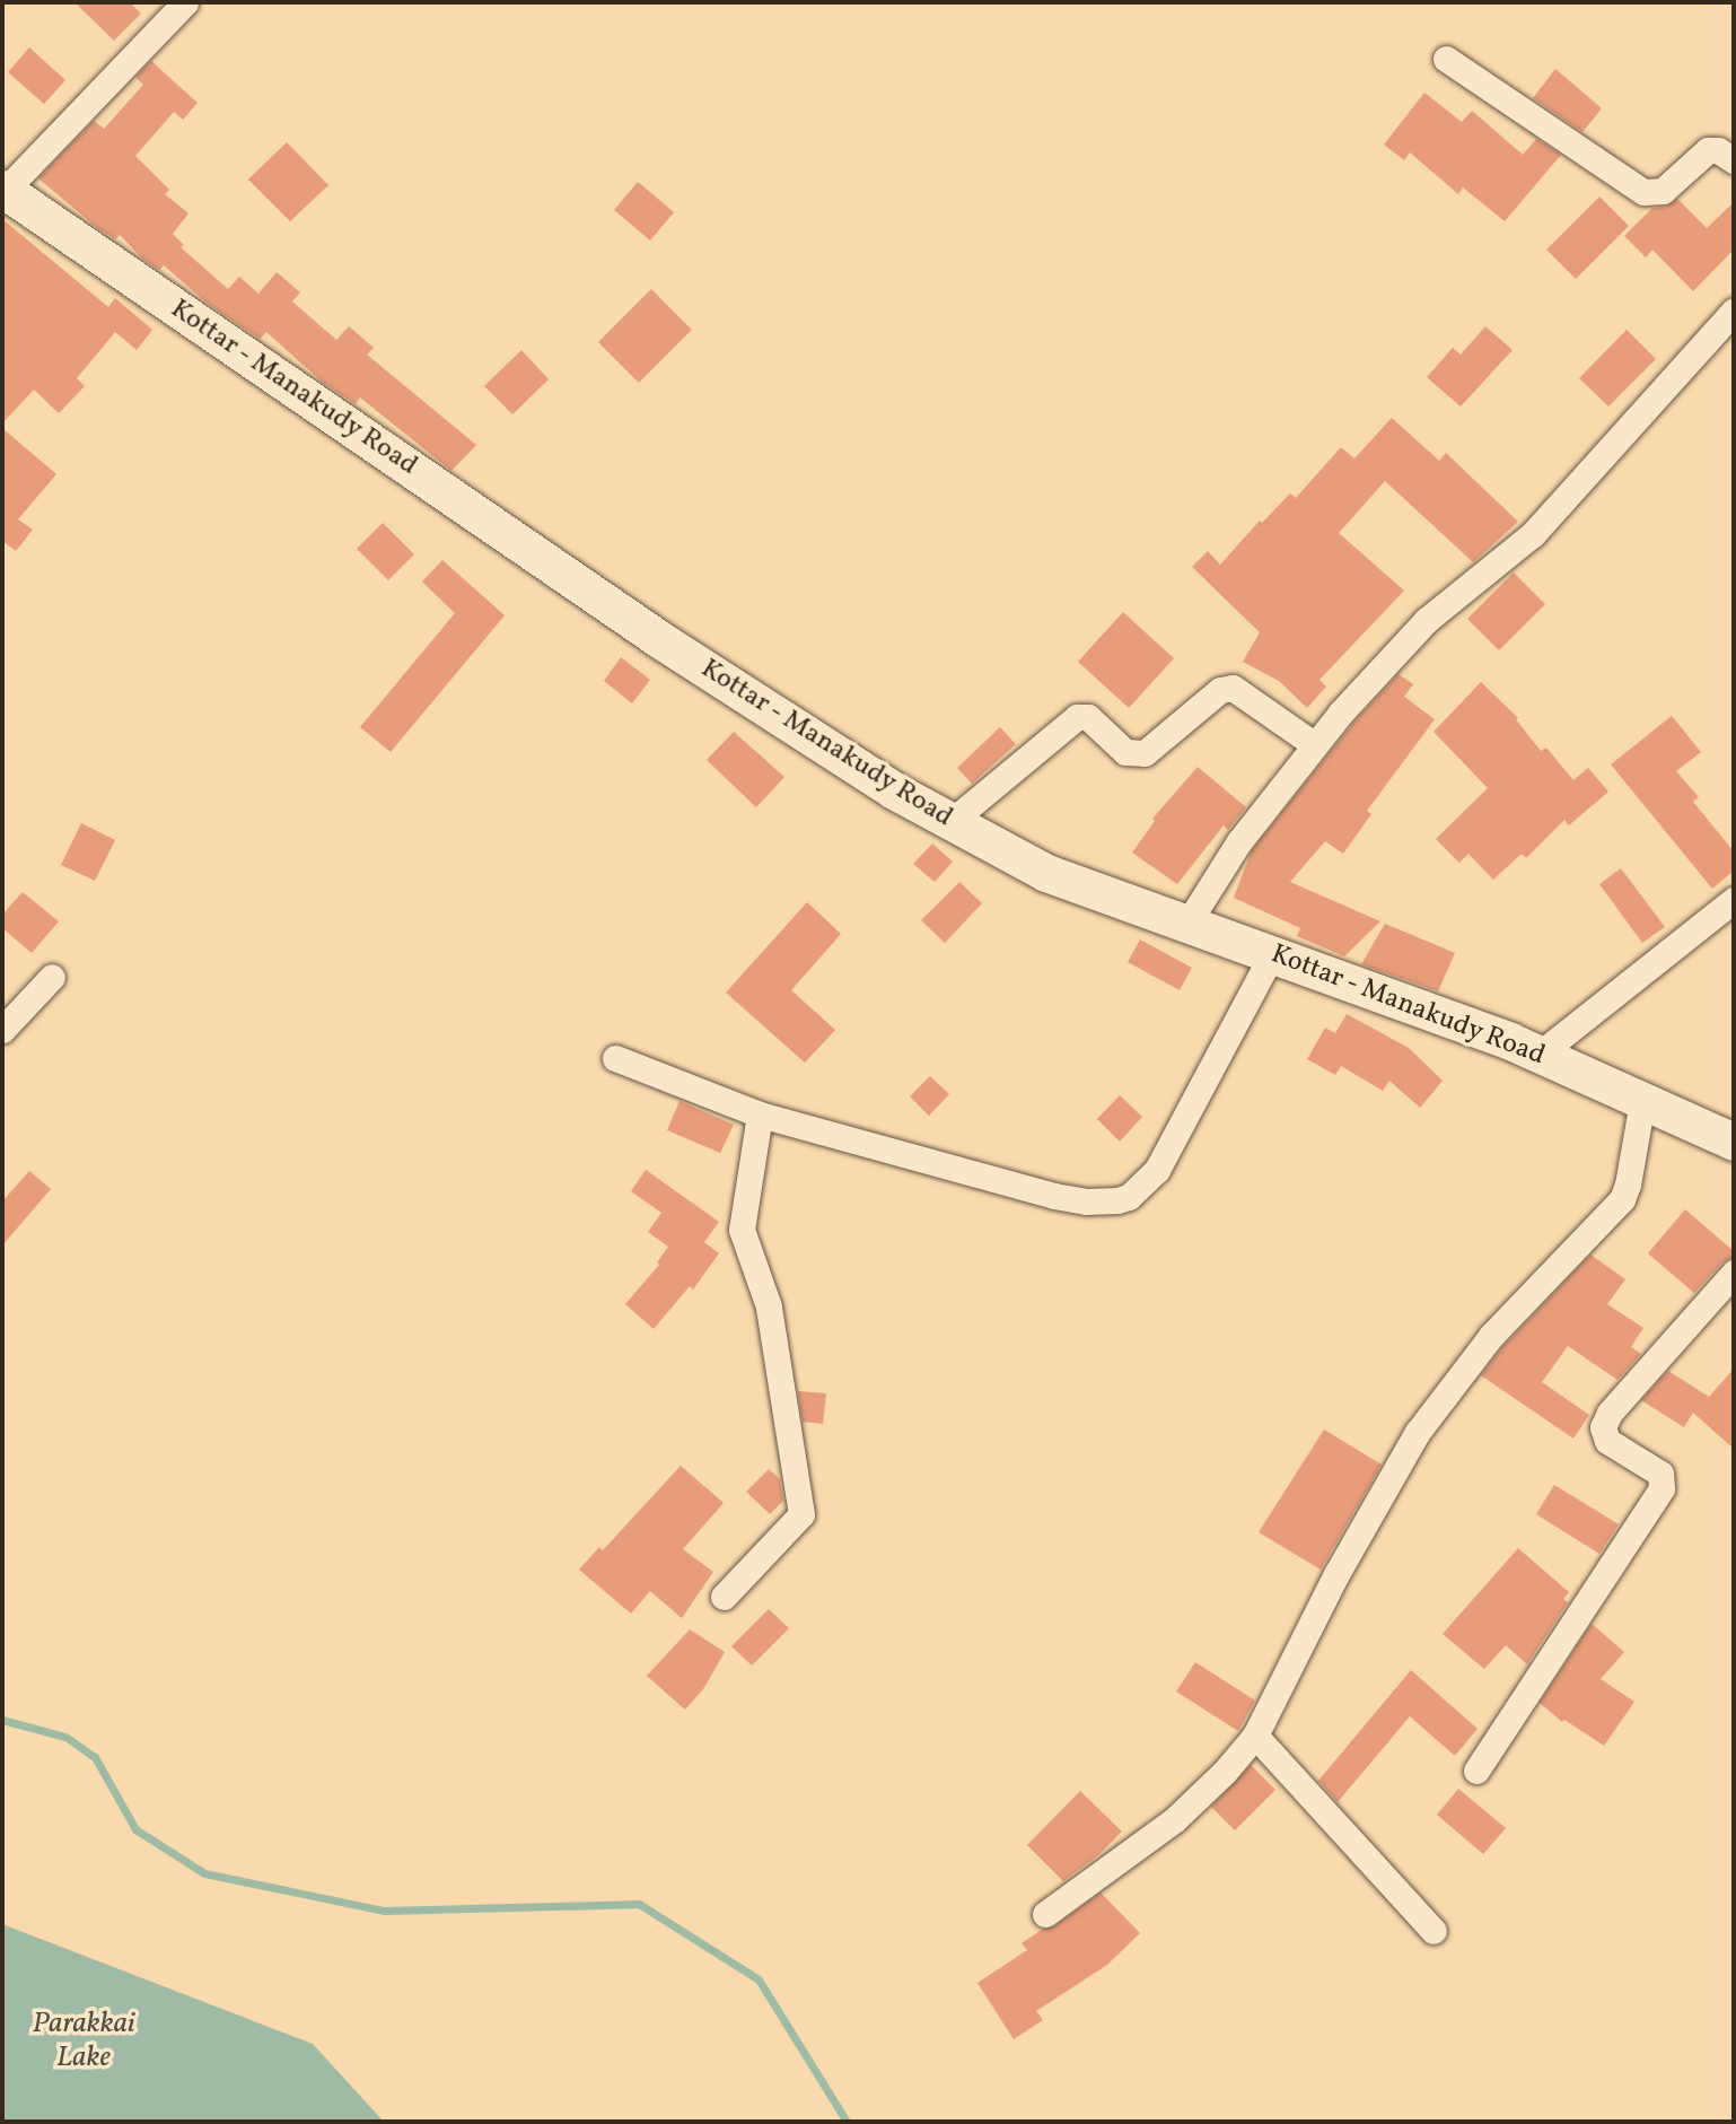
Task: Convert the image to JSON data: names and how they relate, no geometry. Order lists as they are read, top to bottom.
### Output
{
  "streets": {
    "main road": ["Kottar - Manakudy Road"]
  },
  "water": ["Parakkai Lake"]
}
